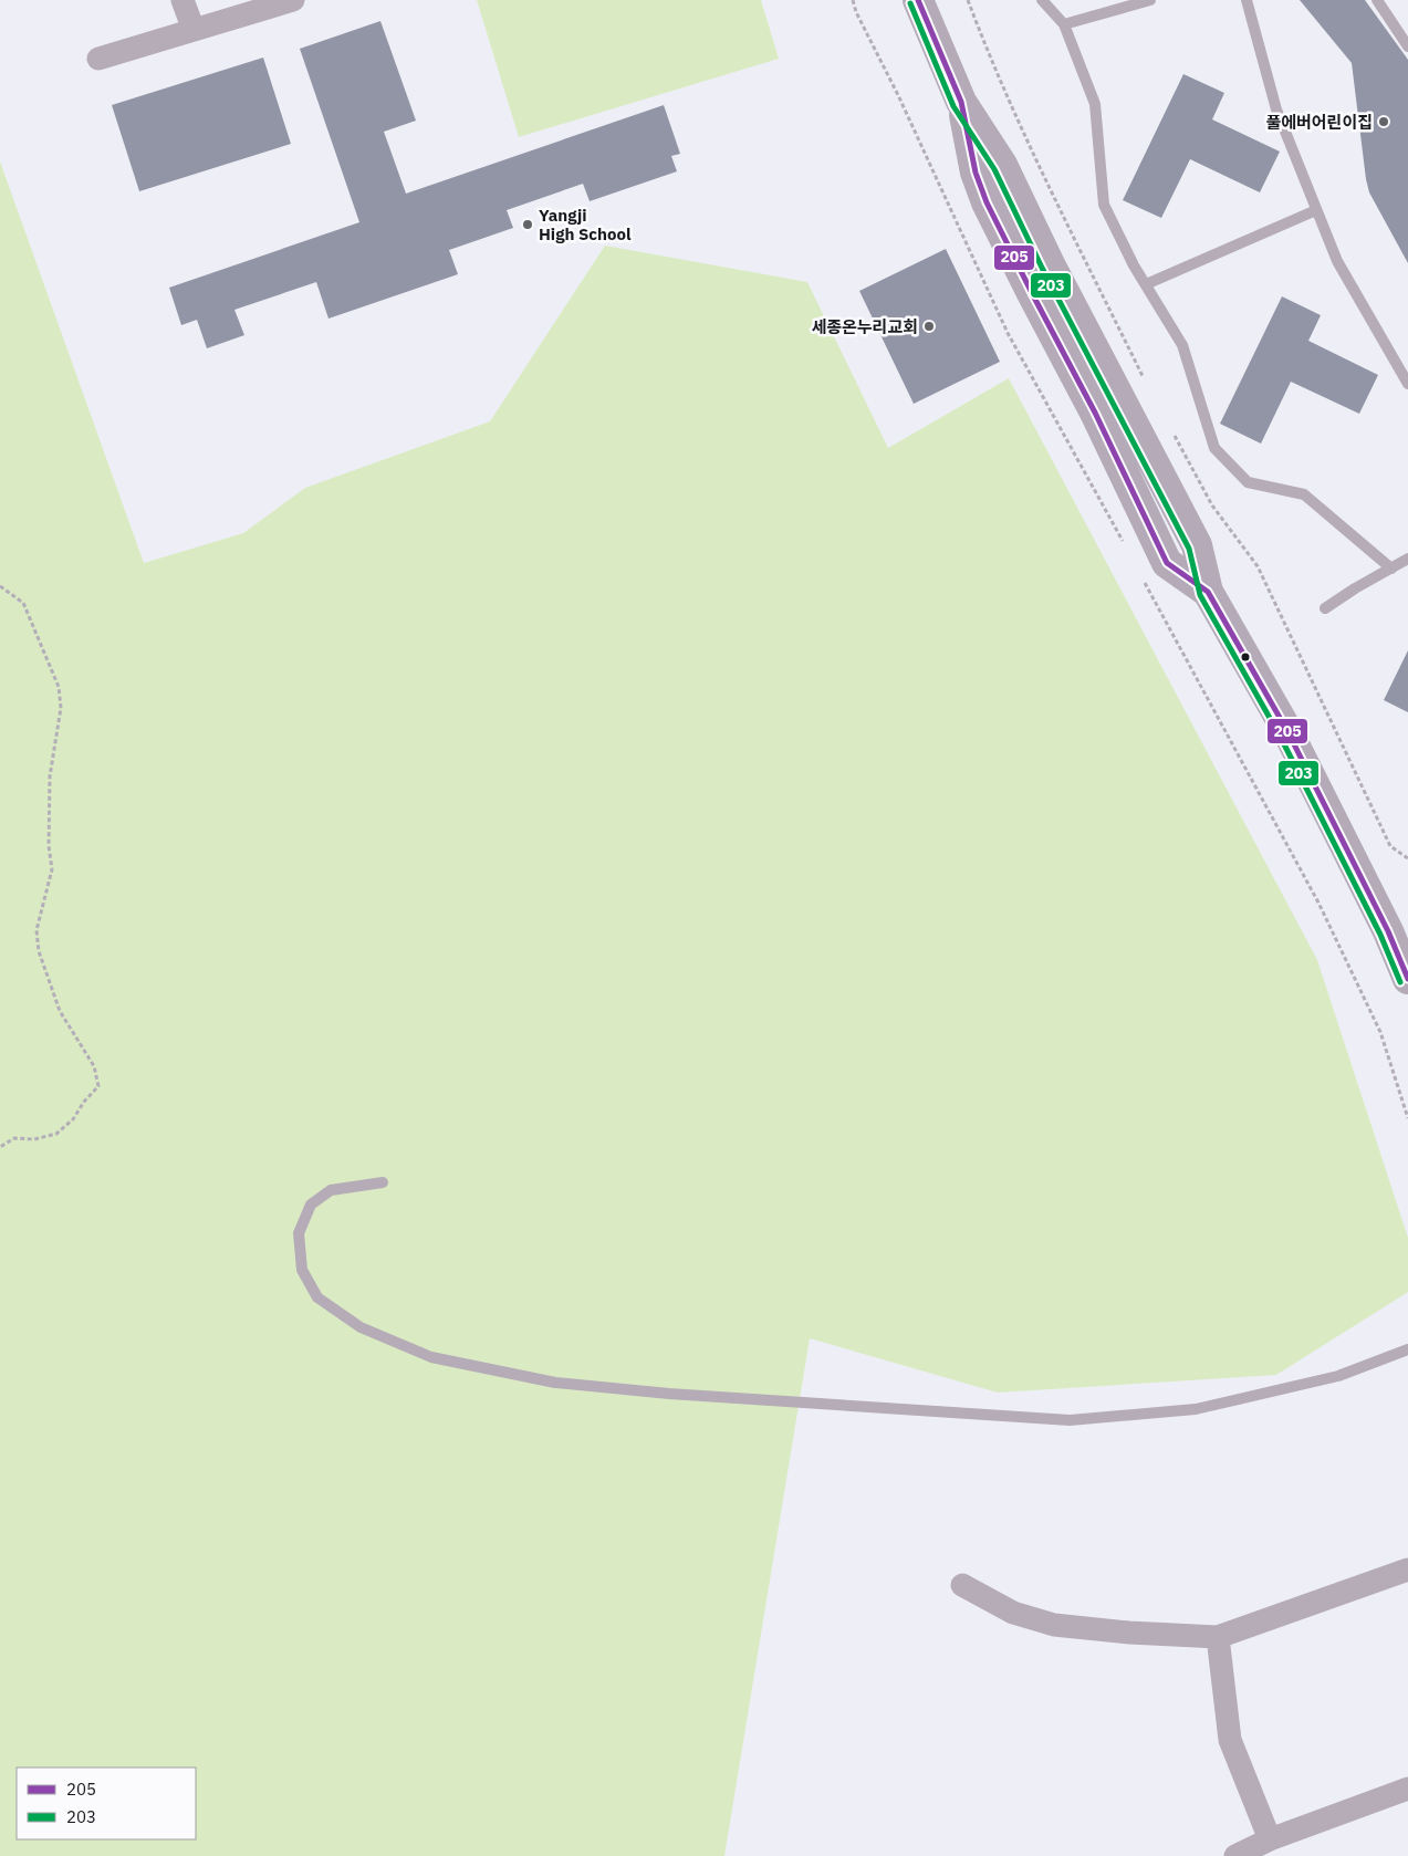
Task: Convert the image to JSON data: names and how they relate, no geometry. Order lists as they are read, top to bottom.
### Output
{
  "places": ["풀에버어린이집", "Yangji High School", "세종온누리교회"],
  "lines": ["transit line 205", "transit line 203"],
  "legend": ["205", "203"]
}
